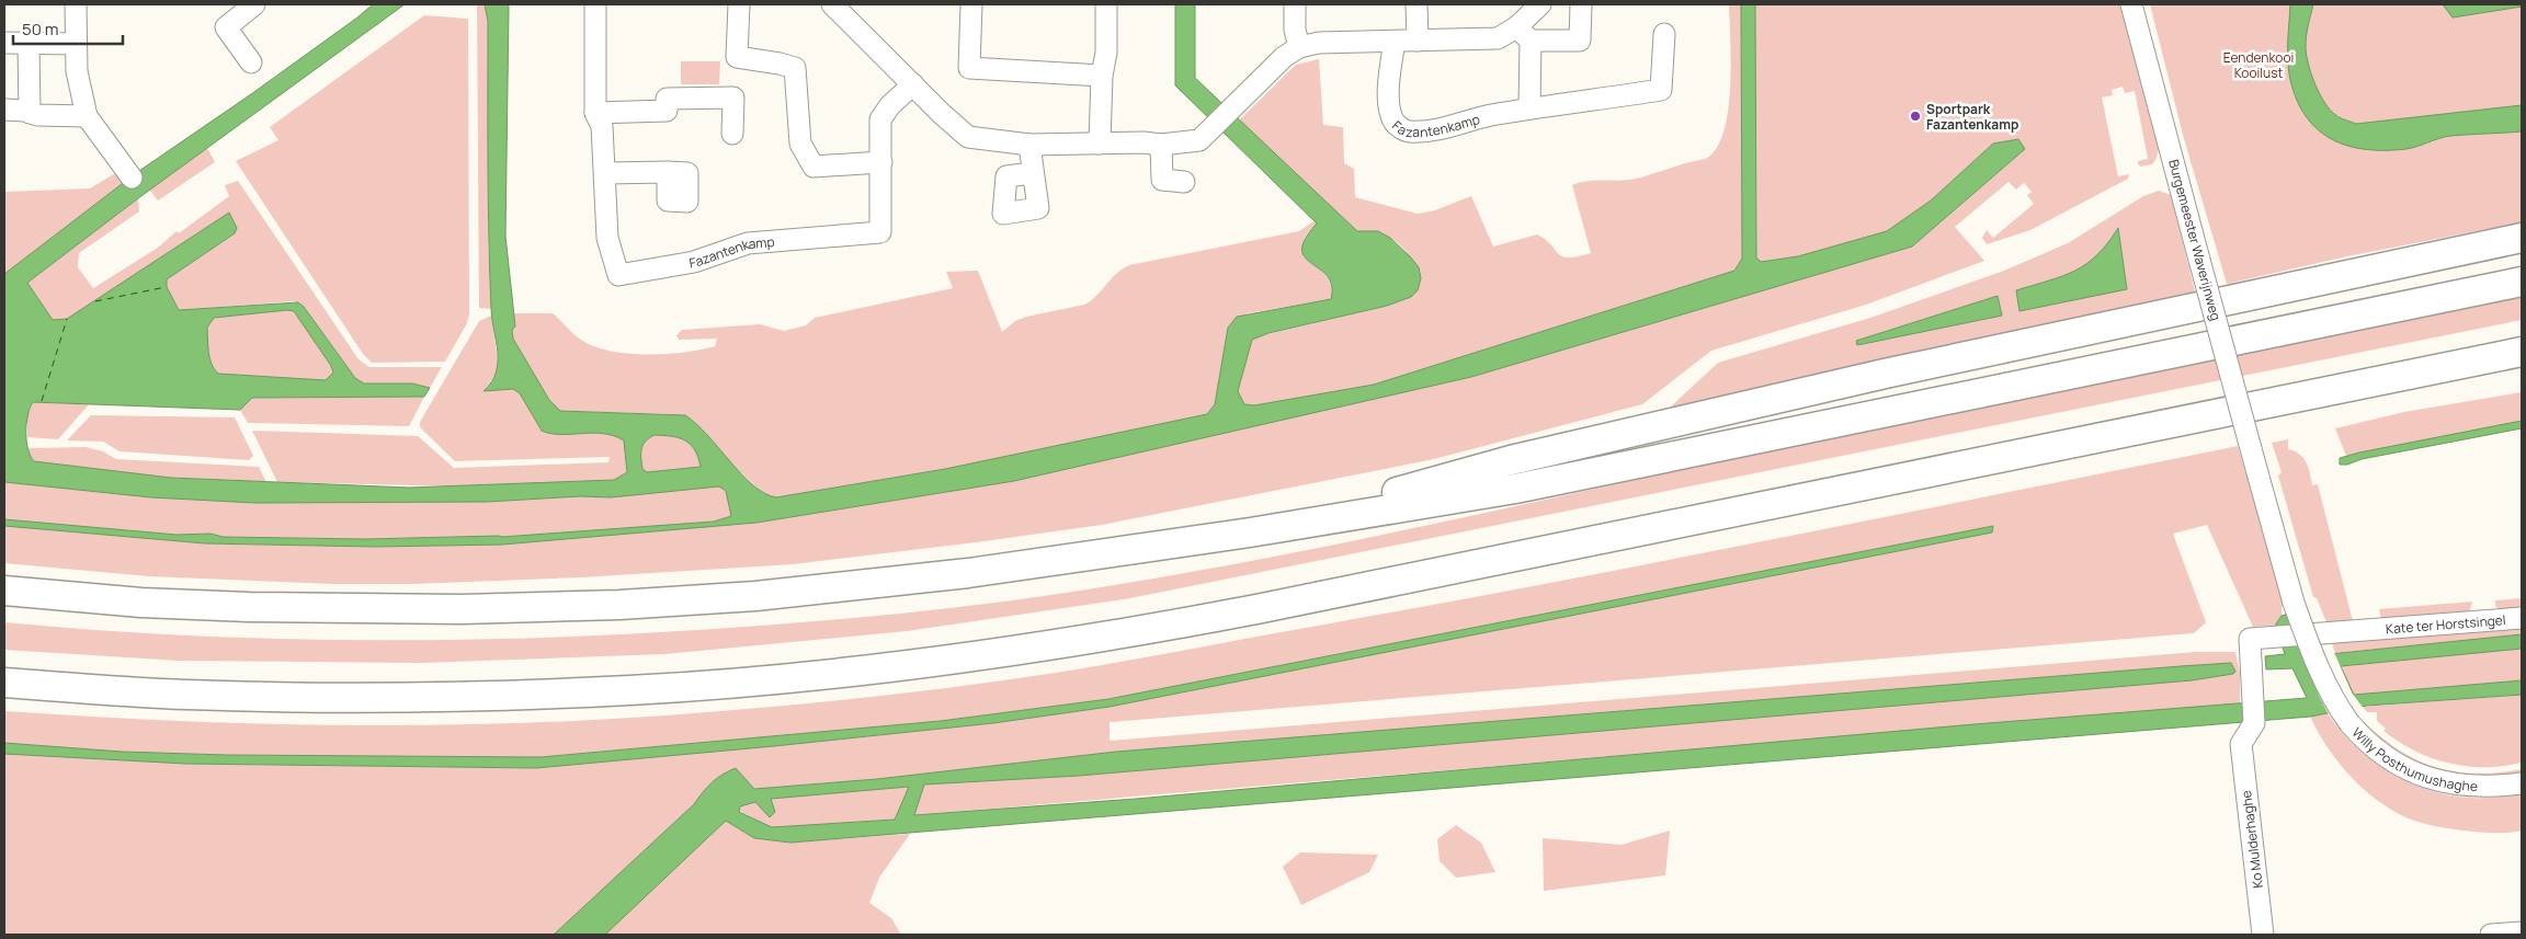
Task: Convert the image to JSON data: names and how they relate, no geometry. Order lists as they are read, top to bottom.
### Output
{
  "streets": {
    "street": [
      "Fazantenkamp",
      "Burgemeester Waverijnweg",
      "Kate ter Horstsingel",
      "Willy Posthumushaghe",
      "Ko Mulderhaghe"
    ]
  },
  "crossings": [
    ["Burgemeester Waverijnweg", "Willy Posthumushaghe"],
    ["Kate ter Horstsingel", "Ko Mulderhaghe"]
  ],
  "parks": ["Eendenkooi Kooilust"],
  "places": ["Sportpark Fazantenkamp"],
  "scale_bar": "50 m"
}
